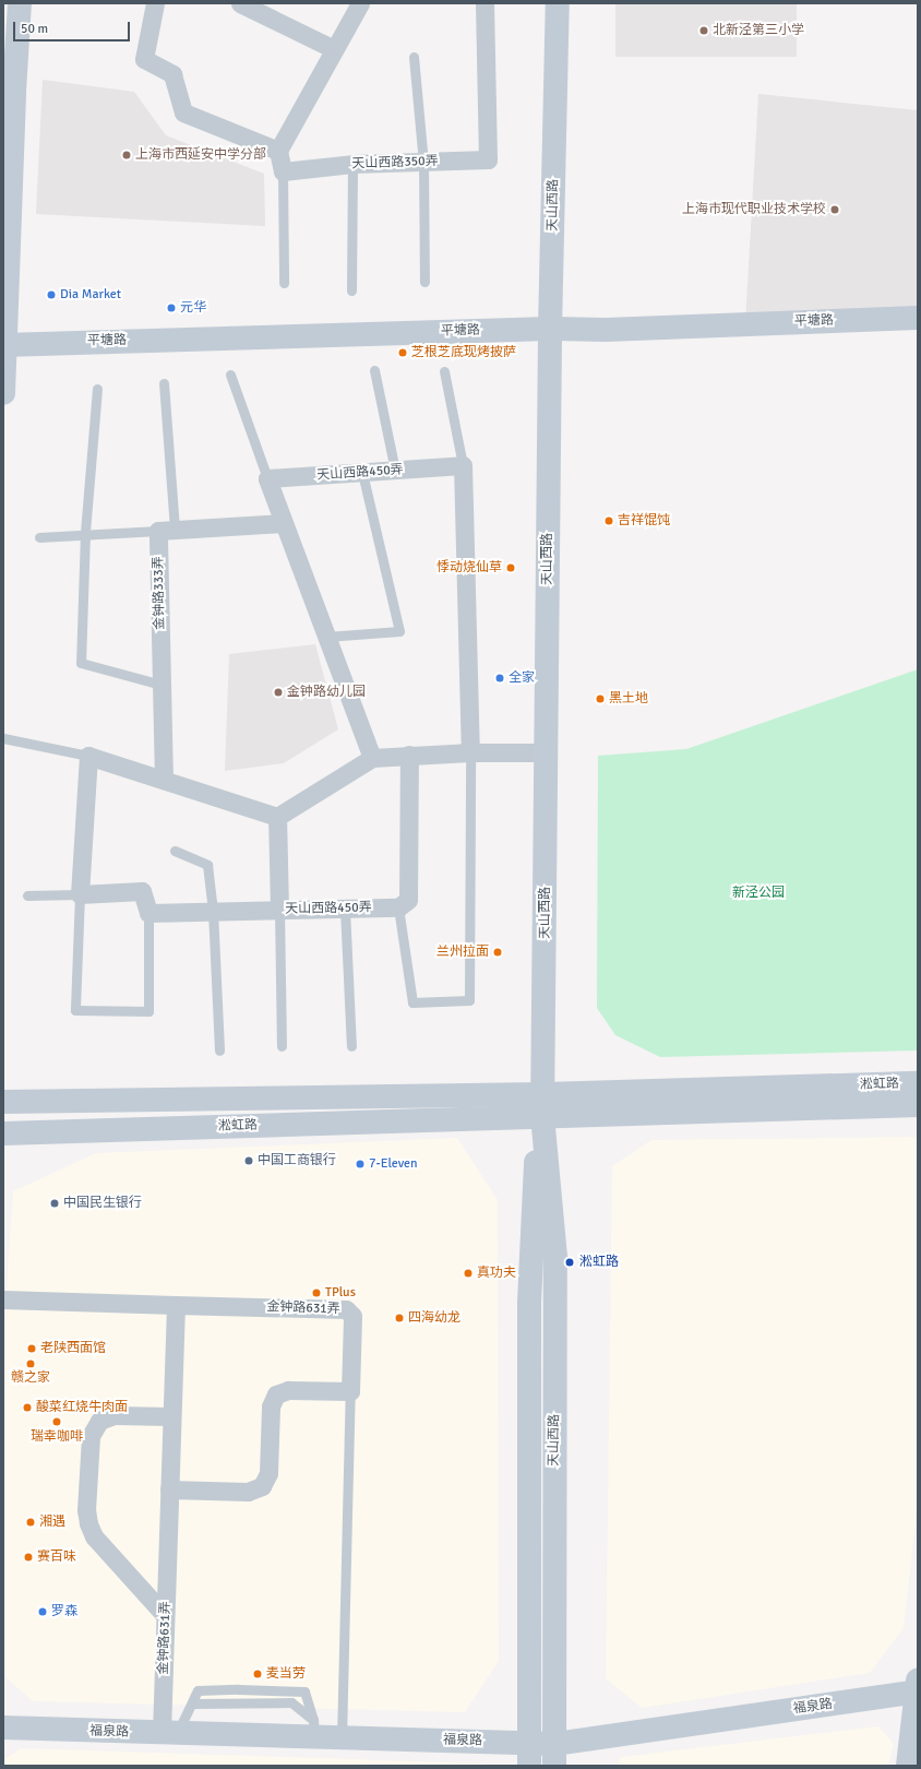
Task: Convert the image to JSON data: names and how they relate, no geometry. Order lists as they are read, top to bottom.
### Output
{
  "streets": {
    "main road": [
      "天山西路",
      "平塘路",
      "淞虹路",
      "福泉路"
    ],
    "street": [
      "天山西路350弄",
      "天山西路450弄",
      "金钟路333弄",
      "金钟路631弄"
    ]
  },
  "crossings": [
    ["天山西路", "平塘路"],
    ["天山西路", "淞虹路"],
    ["天山西路", "福泉路"],
    ["金钟路631弄", "福泉路"]
  ],
  "parks": ["新泾公园"],
  "places": [
    "北新泾第三小学",
    "上海市西延安中学分部",
    "上海市现代职业技术学校",
    "Dia Market",
    "元华",
    "芝根芝底现烤披萨",
    "吉祥馄饨",
    "悸动烧仙草",
    "全家",
    "金钟路幼儿园",
    "黑土地",
    "兰州拉面",
    "中国工商银行",
    "7-Eleven",
    "中国民生银行",
    "淞虹路",
    "真功夫",
    "TPlus",
    "四海幼龙",
    "老陕西面馆",
    "赣之家",
    "酸菜红烧牛肉面",
    "瑞幸咖啡",
    "湘遇",
    "赛百味",
    "罗森",
    "麦当劳"
  ],
  "scale_bar": "50 m"
}
